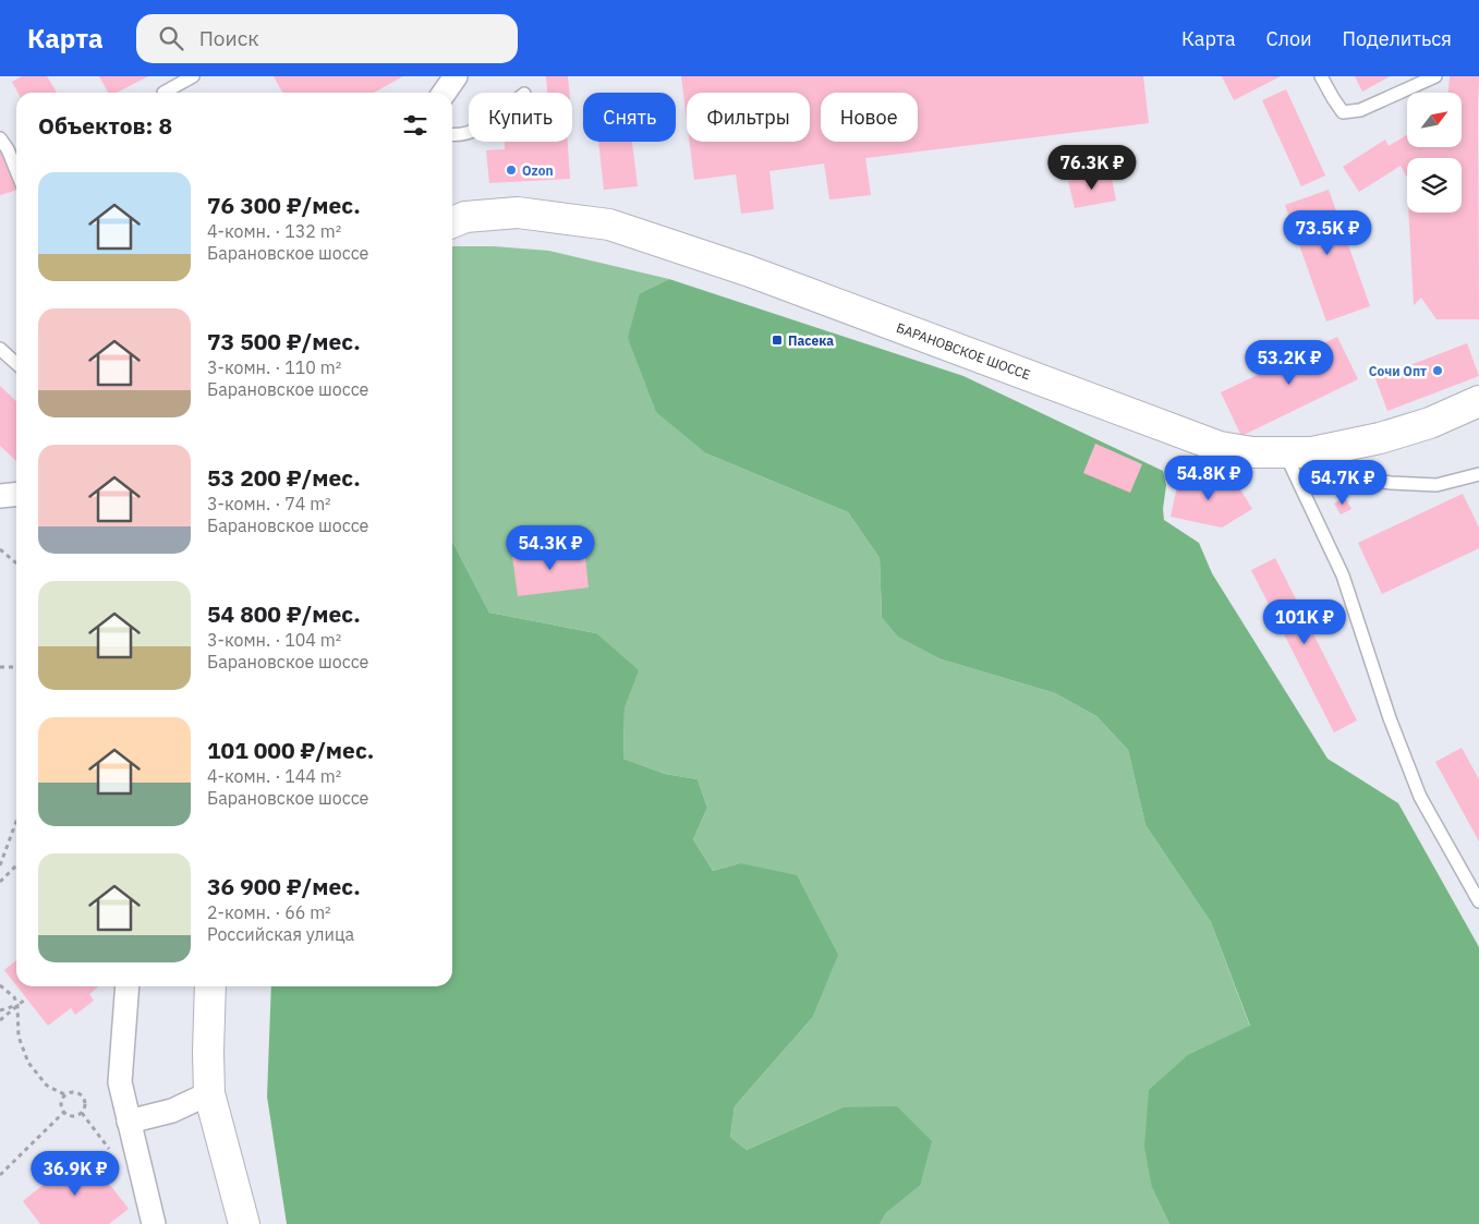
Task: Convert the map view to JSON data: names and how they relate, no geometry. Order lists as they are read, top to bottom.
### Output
{
  "streets": {
    "main road": ["БАРАНОВСКОЕ ШОССЕ"]
  },
  "places": {
    "other": ["Ozon", "Сочи Опт"],
    "transit": ["Пасека"]
  },
  "north": "top right",
  "page": {
    "header": "Карта",
    "search": "Поиск",
    "nav": ["Карта", "Слои", "Поделиться"],
    "chip": [
      "Купить",
      "Снять",
      "Фильтры",
      "Новое"
    ],
    "heading": "Объектов: 8",
    "price": [
      "76.3K ₽",
      "73.5K ₽",
      "53.2K ₽",
      "54.8K ₽",
      "54.7K ₽",
      "54.3K ₽",
      "101K ₽",
      "36.9K ₽"
    ],
    "list": [
      {
        "name": "76 300 ₽/мес.",
        "note": "4-комн. · 132 m² · Барановское шоссе"
      },
      {
        "name": "73 500 ₽/мес.",
        "note": "3-комн. · 110 m² · Барановское шоссе"
      },
      {
        "name": "53 200 ₽/мес.",
        "note": "3-комн. · 74 m² · Барановское шоссе"
      },
      {
        "name": "54 800 ₽/мес.",
        "note": "3-комн. · 104 m² · Барановское шоссе"
      },
      {
        "name": "101 000 ₽/мес.",
        "note": "4-комн. · 144 m² · Барановское шоссе"
      },
      {
        "name": "36 900 ₽/мес.",
        "note": "2-комн. · 66 m² · Российская улица"
      }
    ]
  }
}
